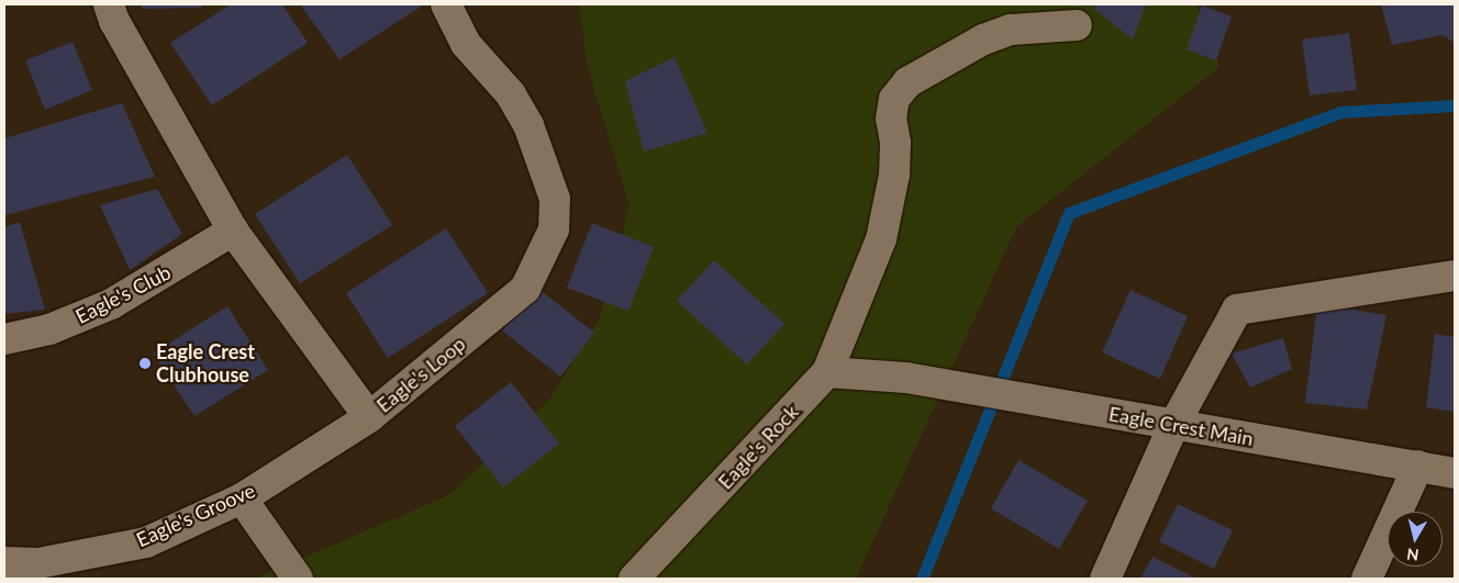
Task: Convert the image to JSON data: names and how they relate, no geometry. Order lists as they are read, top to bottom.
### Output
{
  "streets": {
    "street": [
      "Eagle's Club",
      "Eagle's Loop",
      "Eagle Crest Main",
      "Eagle's Rock",
      "Eagle's Groove"
    ]
  },
  "crossings": [
    ["Eagle's Club", "Eagle's Loop"],
    ["Eagle's Loop", "Eagle's Groove"],
    ["Eagle Crest Main", "Eagle's Rock"]
  ],
  "places": ["Eagle Crest Clubhouse"],
  "north": "bottom"
}
